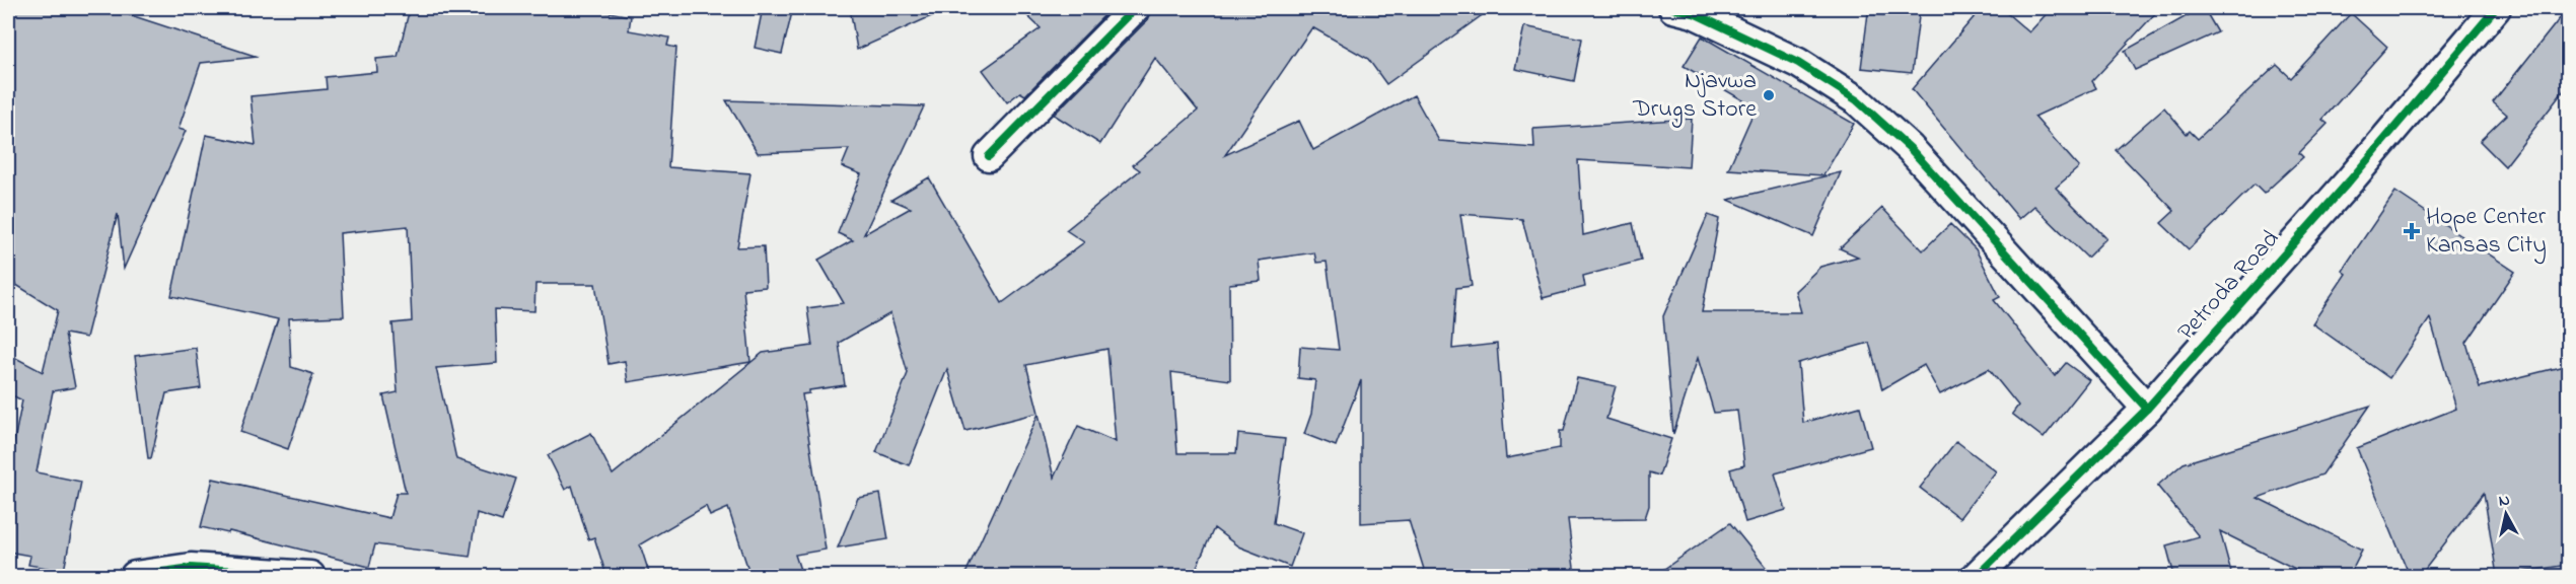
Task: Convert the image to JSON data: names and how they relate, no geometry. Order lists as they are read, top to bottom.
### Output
{
  "streets": {
    "street": ["Petroda Road"]
  },
  "places": {
    "other": ["Njavwa Drugs Store"],
    "health": ["Hope Center Kansas City"]
  },
  "north": "top"
}
